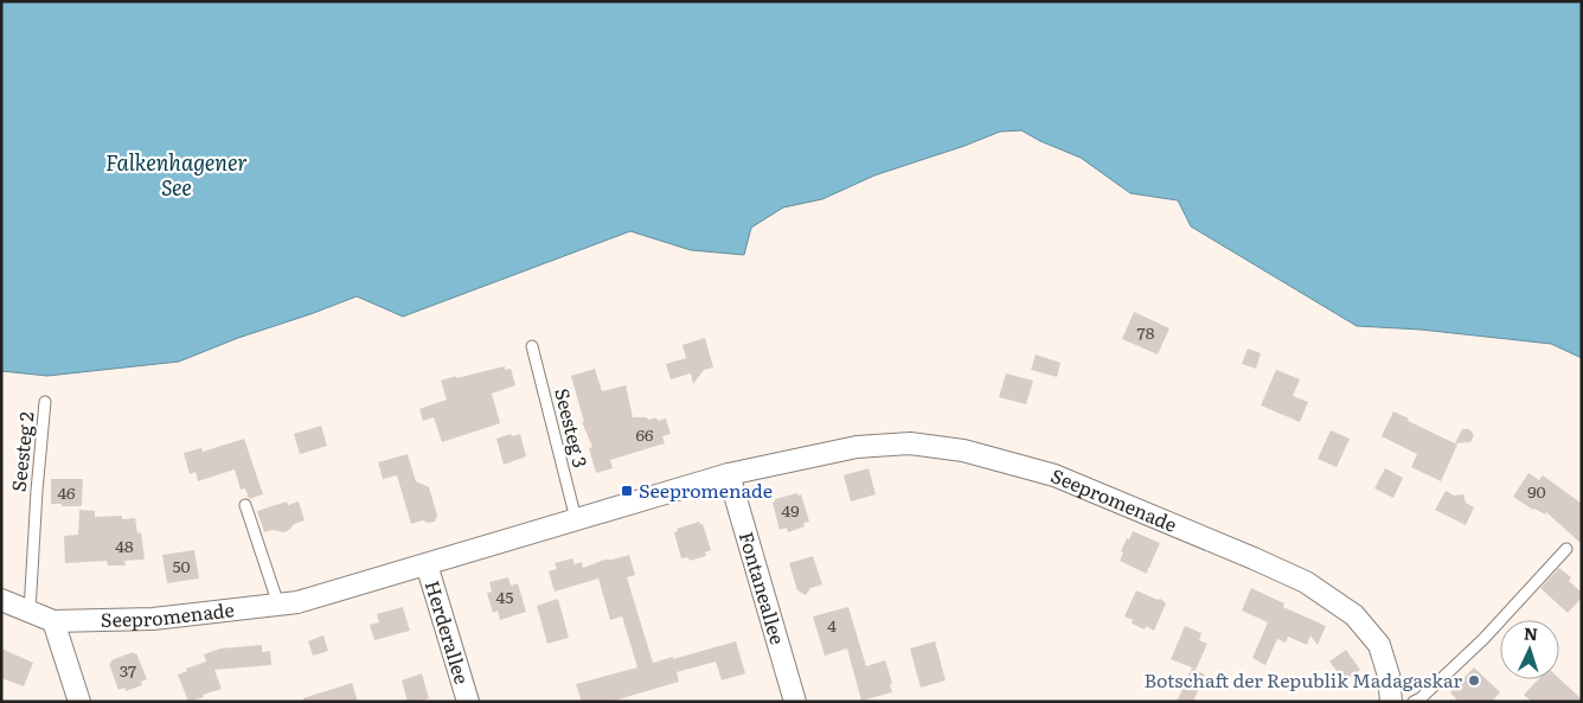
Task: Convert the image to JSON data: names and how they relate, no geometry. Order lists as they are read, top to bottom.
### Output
{
  "streets": {
    "street": ["Seepromenade", "Fontaneallee", "Herderallee"],
    "lane": ["Seesteg 3", "Seesteg 2"]
  },
  "crossings": [
    ["Seesteg 3", "Seepromenade"],
    ["Seesteg 2", "Seepromenade"],
    ["Seepromenade", "Fontaneallee"],
    ["Seepromenade", "Herderallee"]
  ],
  "water": ["Falkenhagener See"],
  "places": {
    "transit": ["Seepromenade"],
    "other": ["Botschaft der Republik Madagaskar"]
  },
  "house_numbers": [
    "78",
    "66",
    "90",
    "46",
    "49",
    "48",
    "50",
    "45",
    "4",
    "37"
  ],
  "north": "top"
}
